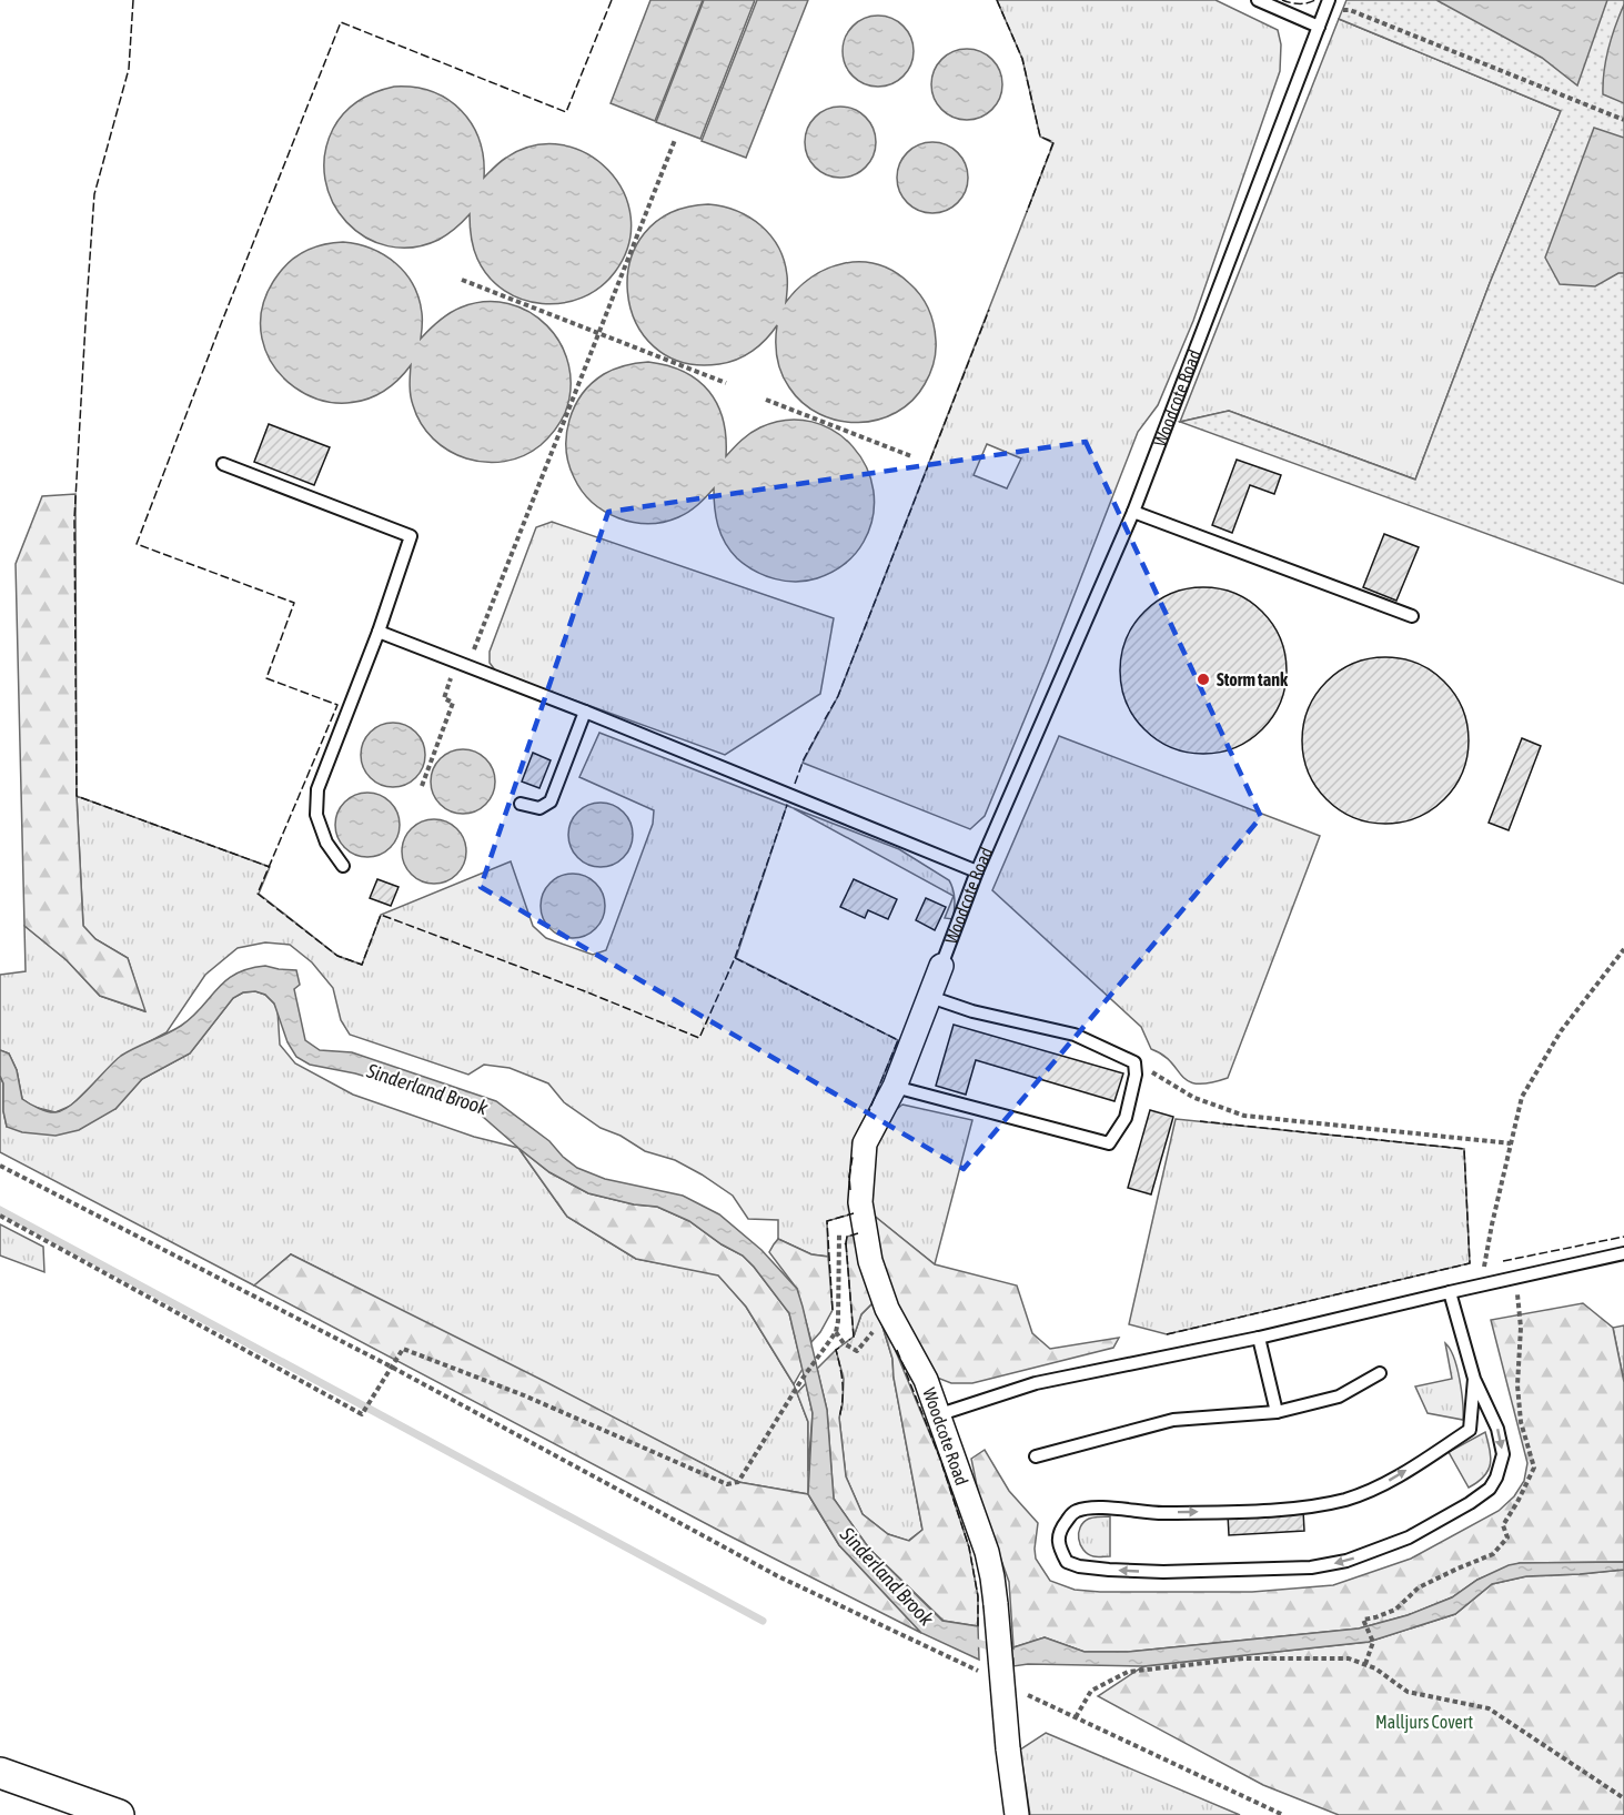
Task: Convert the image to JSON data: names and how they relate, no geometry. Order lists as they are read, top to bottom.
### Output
{
  "streets": {
    "street": ["Woodcote Road"]
  },
  "water": ["Sinderland Brook"],
  "parks": ["Malljurs Covert"],
  "places": ["Storm tank"]
}
